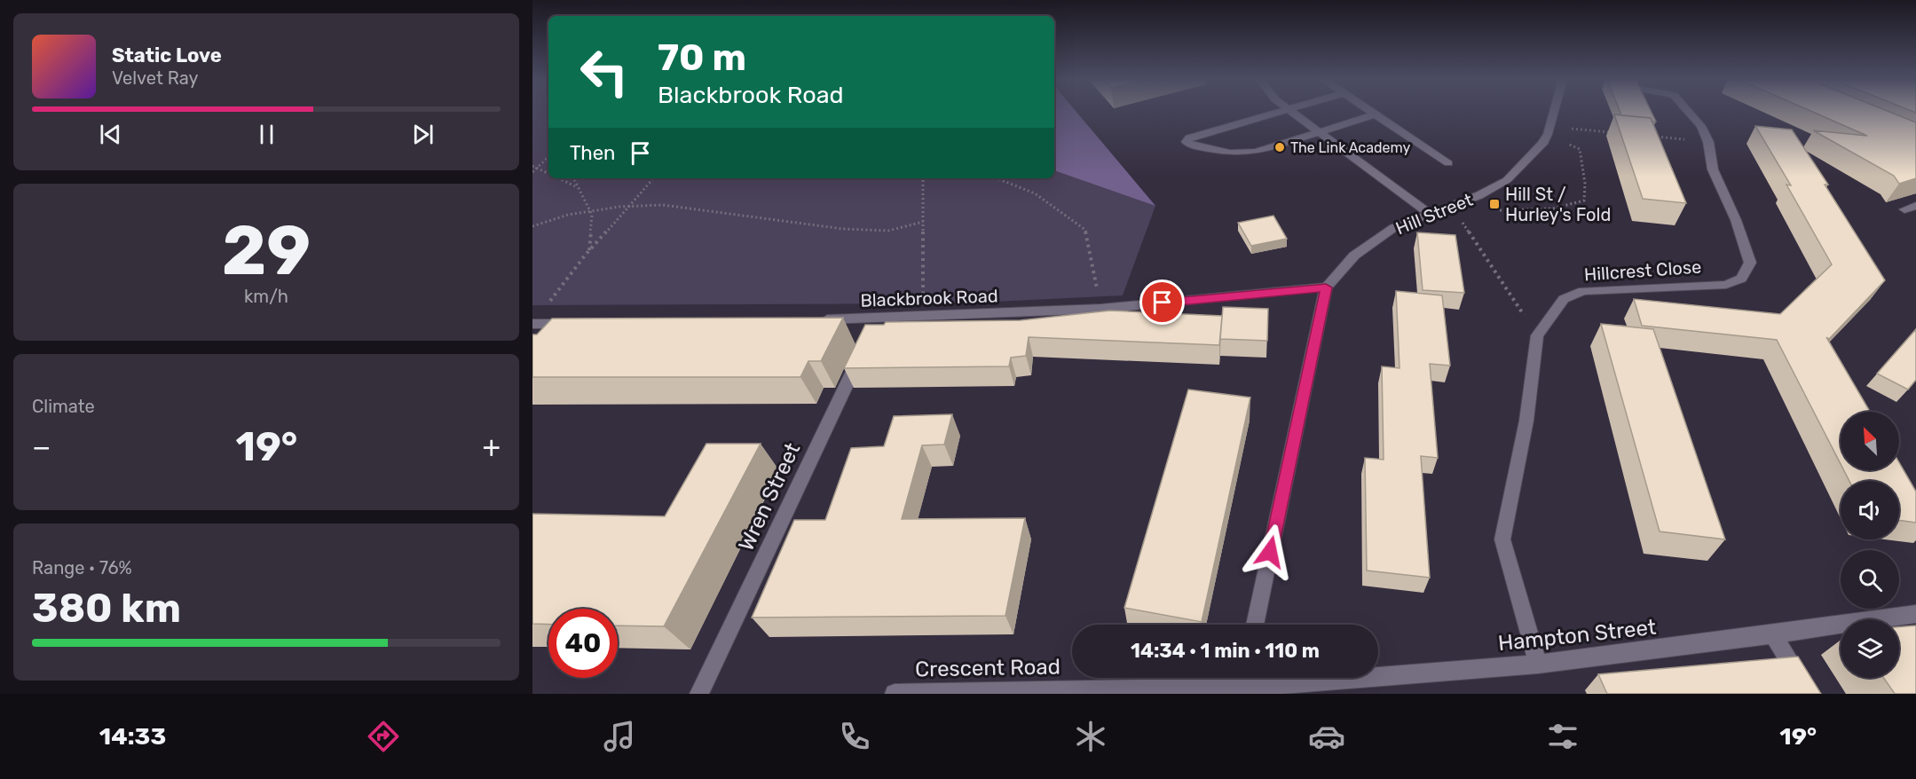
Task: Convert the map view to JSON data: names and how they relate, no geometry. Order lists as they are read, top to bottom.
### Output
{
  "streets": {
    "street": [
      "Hill Street",
      "Hillcrest Close",
      "Blackbrook Road",
      "Wren Street",
      "Hampton Street",
      "Crescent Road"
    ]
  },
  "crossings": [
    ["Hill Street", "Blackbrook Road"],
    ["Hillcrest Close", "Hampton Street"],
    ["Blackbrook Road", "Wren Street"],
    ["Hampton Street", "Crescent Road"]
  ],
  "places": {
    "other": ["The Link Academy"],
    "transit": ["Hill St / Hurley's Fold"]
  },
  "north": "top left",
  "page": {
    "turn": ["70 m", "Blackbrook Road"],
    "song": ["Static Love", "Velvet Ray"],
    "then": "Then",
    "tile": [
      ["29", "km/h"],
      "Climate",
      ["Range · 76%", "380 km"]
    ],
    "heat": ["−", "19°", "+"],
    "limit": "40",
    "trip": "14:34 · 1 min · 110 m",
    "tabs": ["14:33", "19°"]
  }
}
